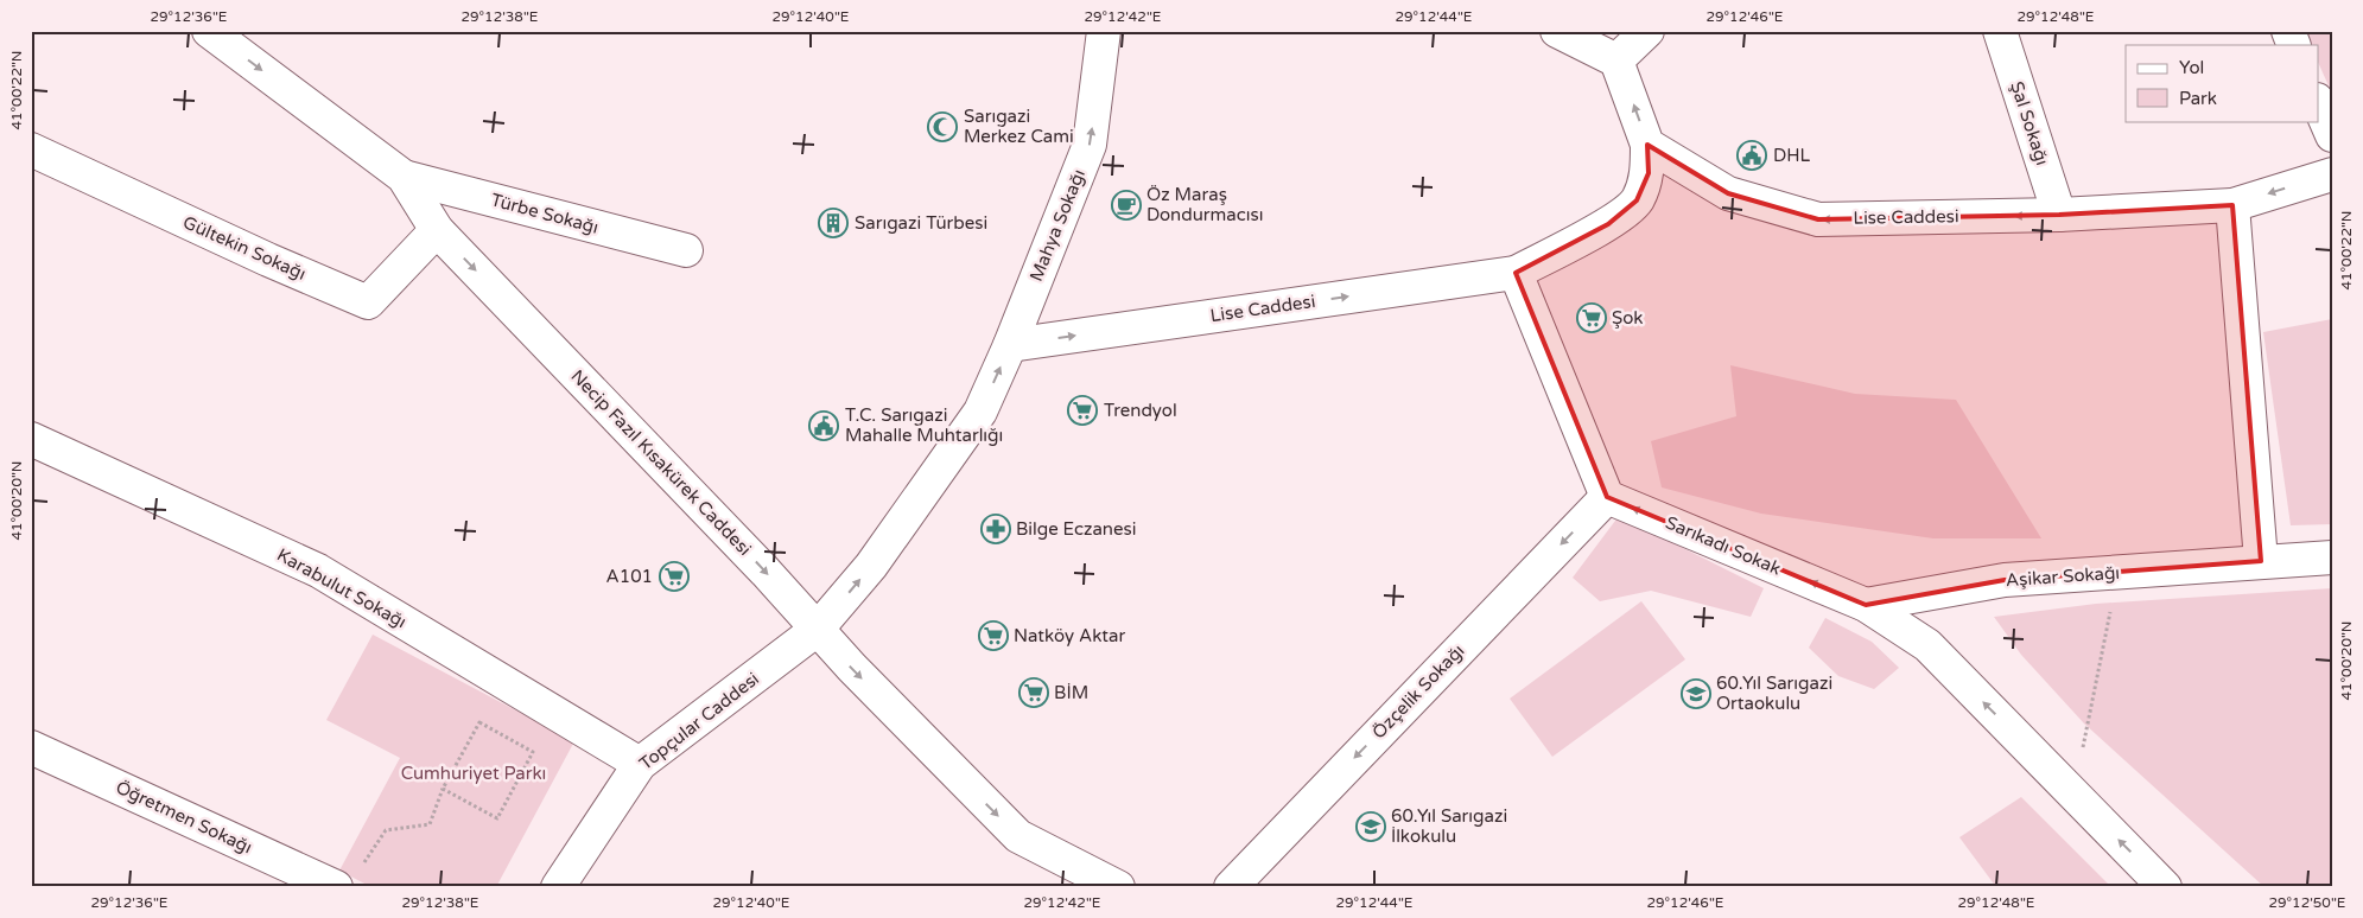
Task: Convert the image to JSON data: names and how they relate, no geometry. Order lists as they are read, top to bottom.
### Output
{
  "streets": {
    "street": [
      "Şal Sokağı",
      "Türbe Sokağı",
      "Lise Caddesi",
      "Mahya Sokağı",
      "Gültekin Sokağı",
      "Necip Fazıl Kısakürek Caddesi",
      "Sarıkadı Sokak",
      "Aşikar Sokağı",
      "Karabulut Sokağı",
      "Özçelik Sokağı",
      "Topçular Caddesi",
      "Öğretmen Sokağı"
    ]
  },
  "crossings": [
    ["Şal Sokağı", "Lise Caddesi"],
    ["Türbe Sokağı", "Necip Fazıl Kısakürek Caddesi"],
    ["Lise Caddesi", "Mahya Sokağı"],
    ["Mahya Sokağı", "Necip Fazıl Kısakürek Caddesi"],
    ["Mahya Sokağı", "Topçular Caddesi"],
    ["Gültekin Sokağı", "Necip Fazıl Kısakürek Caddesi"],
    ["Necip Fazıl Kısakürek Caddesi", "Topçular Caddesi"],
    ["Sarıkadı Sokak", "Aşikar Sokağı"],
    ["Sarıkadı Sokak", "Özçelik Sokağı"],
    ["Karabulut Sokağı", "Topçular Caddesi"]
  ],
  "one_way": [
    "Mahya Sokağı",
    "Necip Fazıl Kısakürek Caddesi",
    "Sarıkadı Sokak",
    "Özçelik Sokağı"
  ],
  "parks": ["Cumhuriyet Parkı"],
  "places": {
    "mosque": ["Sarıgazi Merkez Cami"],
    "public building": ["DHL", "T.C. Sarıgazi Mahalle Muhtarlığı"],
    "cafe": ["Öz Maraş Dondurmacısı"],
    "building": ["Sarıgazi Türbesi"],
    "supermarket": [
      "Şok",
      "Trendyol",
      "A101",
      "Natköy Aktar",
      "BİM"
    ],
    "pharmacy": ["Bilge Eczanesi"],
    "school or university": ["60.Yıl Sarıgazi Ortaokulu", "60.Yıl Sarıgazi İlkokulu"]
  },
  "legend": ["Yol", "Park"],
  "coordinates": [
    "29°12'36\"E",
    "29°12'38\"E",
    "29°12'40\"E",
    "29°12'42\"E",
    "29°12'44\"E",
    "29°12'46\"E",
    "29°12'48\"E",
    "41°00'22\"N",
    "41°00'20\"N",
    "29°12'50\"E"
  ]
}
